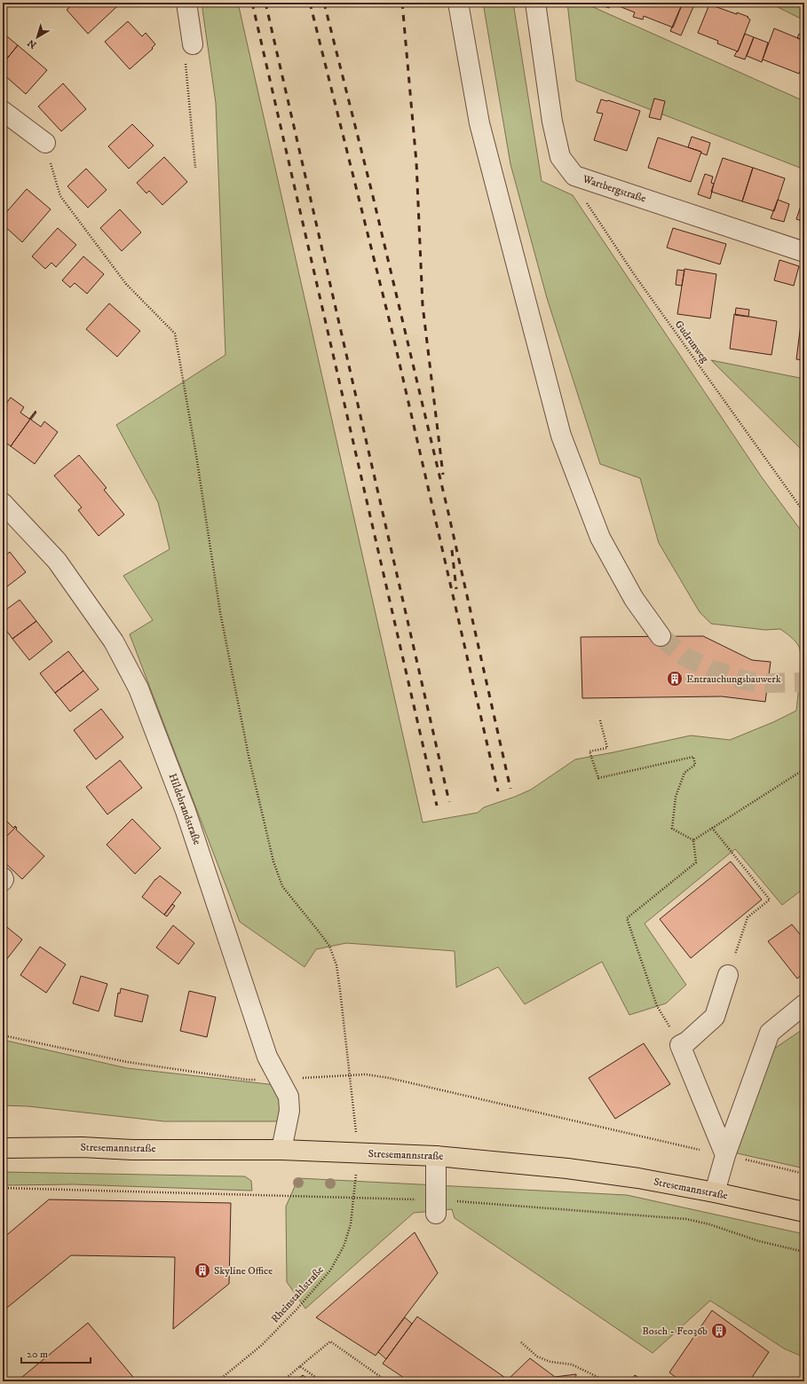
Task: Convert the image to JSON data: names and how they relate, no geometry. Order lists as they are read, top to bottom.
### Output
{
  "streets": {
    "main road": ["Stresemannstraße"],
    "street": ["Wartbergstraße", "Hildebrandstraße"],
    "path": ["Gudrunweg", "Rheinstahlstraße"]
  },
  "crossings": [
    ["Wartbergstraße", "Gudrunweg"],
    ["Hildebrandstraße", "Stresemannstraße"],
    ["Stresemannstraße", "Rheinstahlstraße"]
  ],
  "places": {
    "building": ["Entrauchungsbauwerk", "Skyline Office", "Bosch - Fe036b"]
  },
  "scale_bar": "20 m",
  "north": "bottom left"
}
